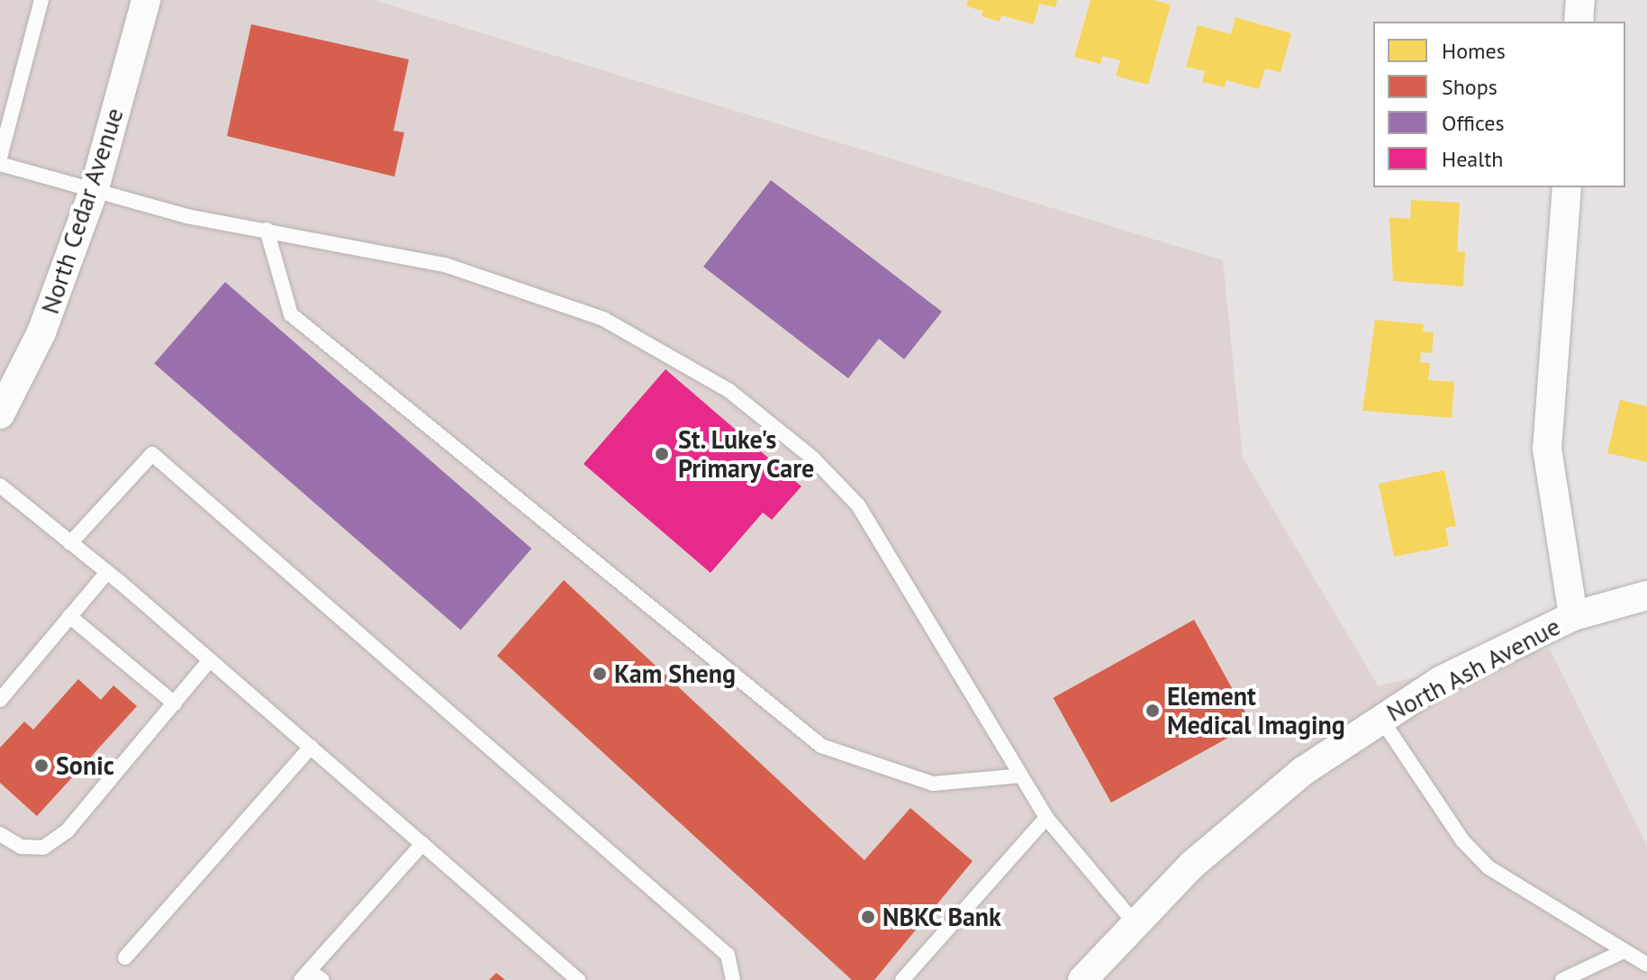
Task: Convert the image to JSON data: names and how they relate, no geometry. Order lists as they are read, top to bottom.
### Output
{
  "streets": {
    "street": ["North Cedar Avenue", "North Ash Avenue"]
  },
  "places": [
    "St. Luke's Primary Care",
    "Kam Sheng",
    "Element Medical Imaging",
    "Sonic",
    "NBKC Bank"
  ],
  "legend": [
    "Homes",
    "Shops",
    "Offices",
    "Health"
  ]
}
